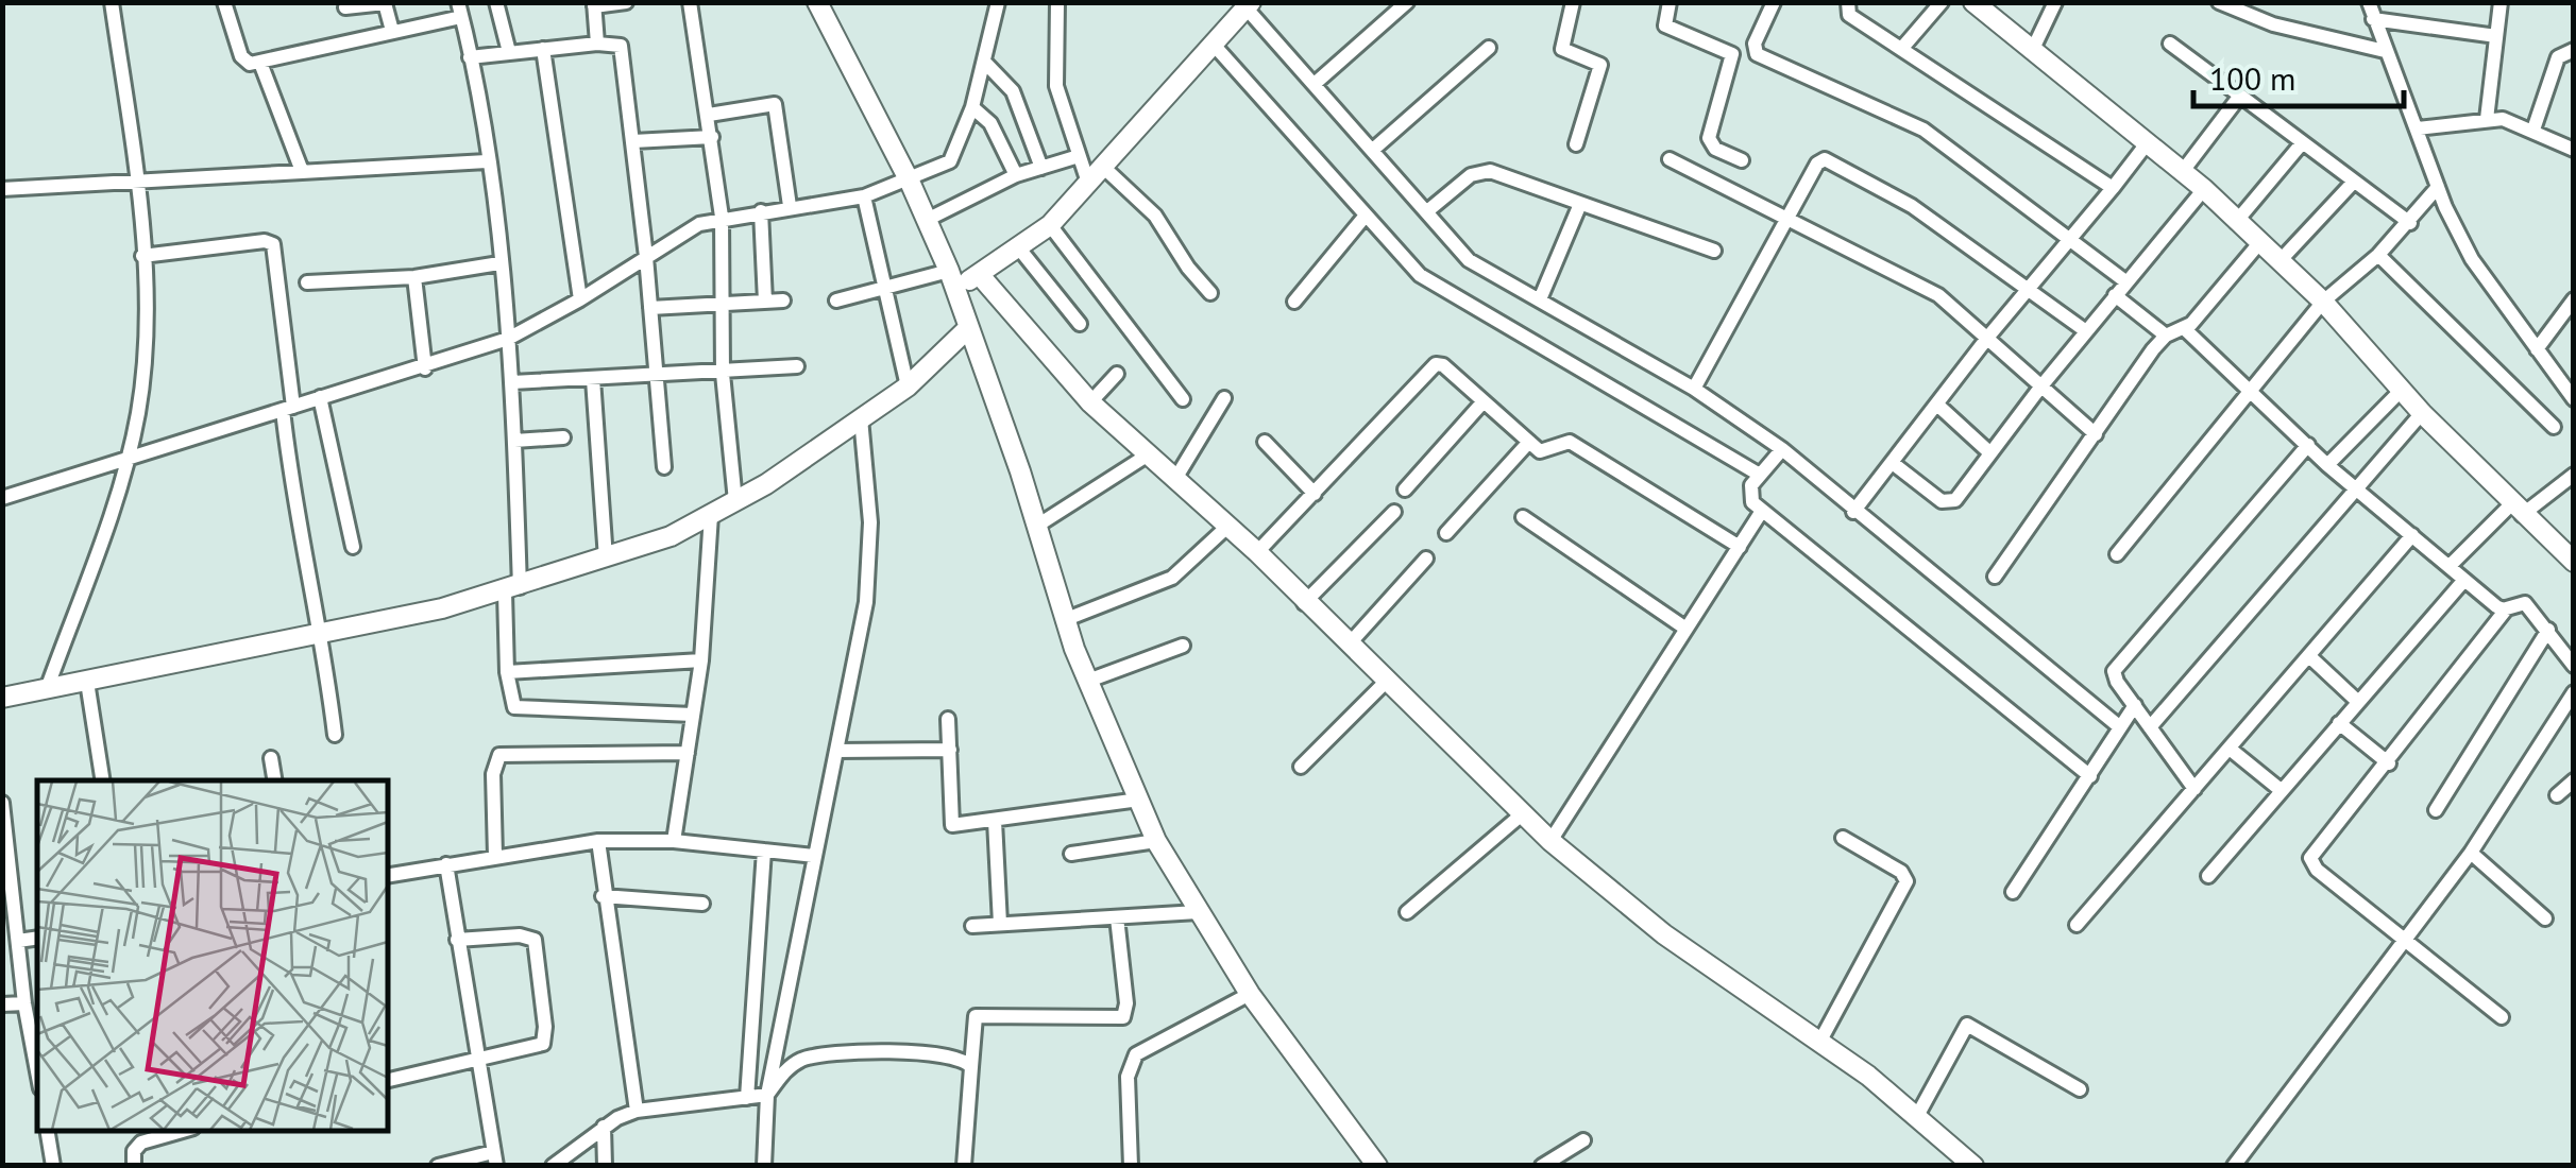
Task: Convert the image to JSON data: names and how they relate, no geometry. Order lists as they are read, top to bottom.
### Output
{
  "scale_bar": "100 m"
}
